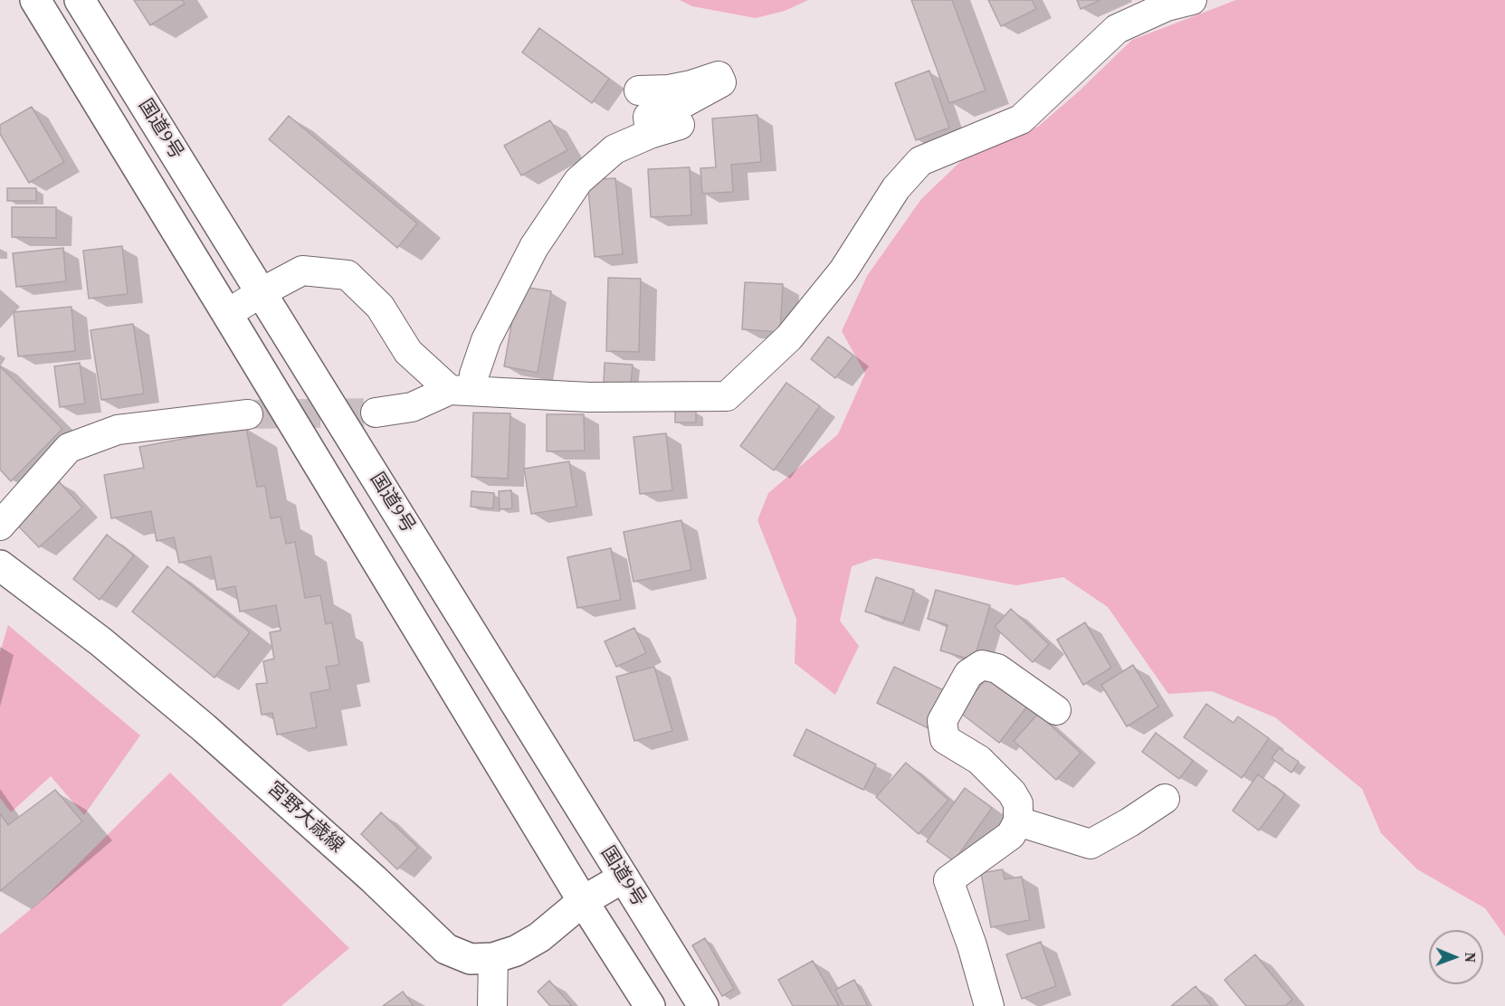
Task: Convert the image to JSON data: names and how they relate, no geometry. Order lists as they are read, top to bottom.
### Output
{
  "streets": {
    "main road": ["国道9号", "宮野大歳線"]
  },
  "crossings": [
    ["国道9号", "宮野大歳線"]
  ],
  "north": "right"
}
